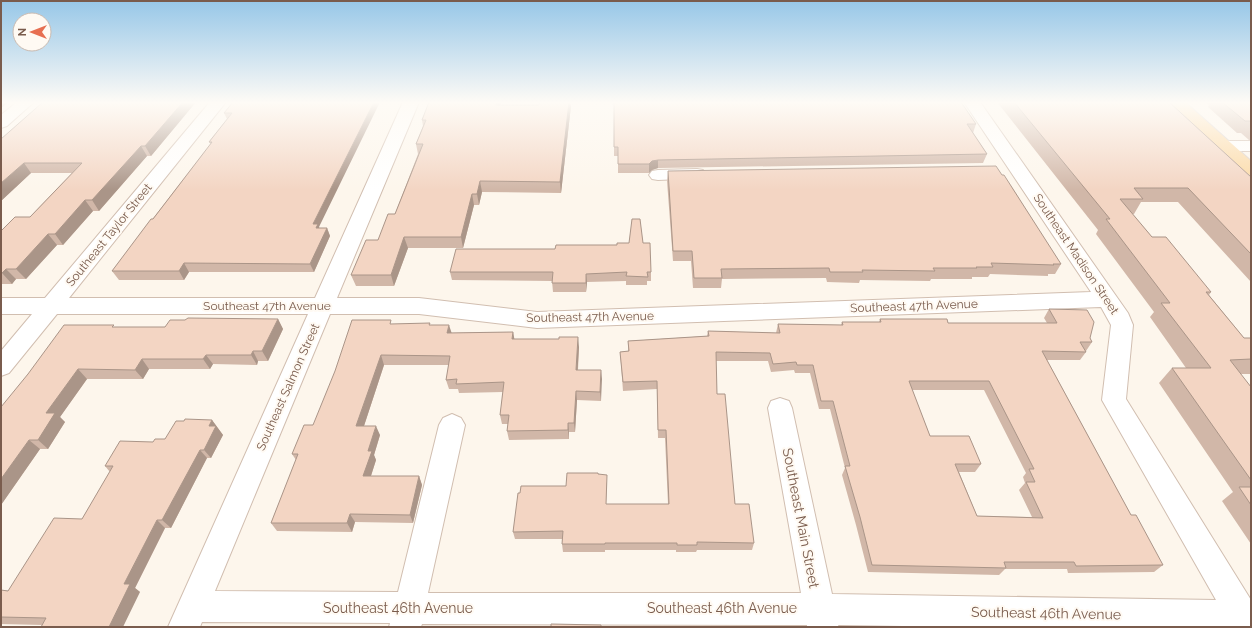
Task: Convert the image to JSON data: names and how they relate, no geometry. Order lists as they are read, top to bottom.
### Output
{
  "streets": {
    "street": [
      "Southeast Taylor Street",
      "Southeast Madison Street",
      "Southeast 47th Avenue",
      "Southeast Salmon Street",
      "Southeast Main Street",
      "Southeast 46th Avenue"
    ]
  },
  "crossings": [
    ["Southeast Taylor Street", "Southeast 47th Avenue"],
    ["Southeast Madison Street", "Southeast 47th Avenue"],
    ["Southeast Madison Street", "Southeast 46th Avenue"],
    ["Southeast 47th Avenue", "Southeast Salmon Street"],
    ["Southeast Salmon Street", "Southeast 46th Avenue"],
    ["Southeast Main Street", "Southeast 46th Avenue"]
  ],
  "north": "left"
}
